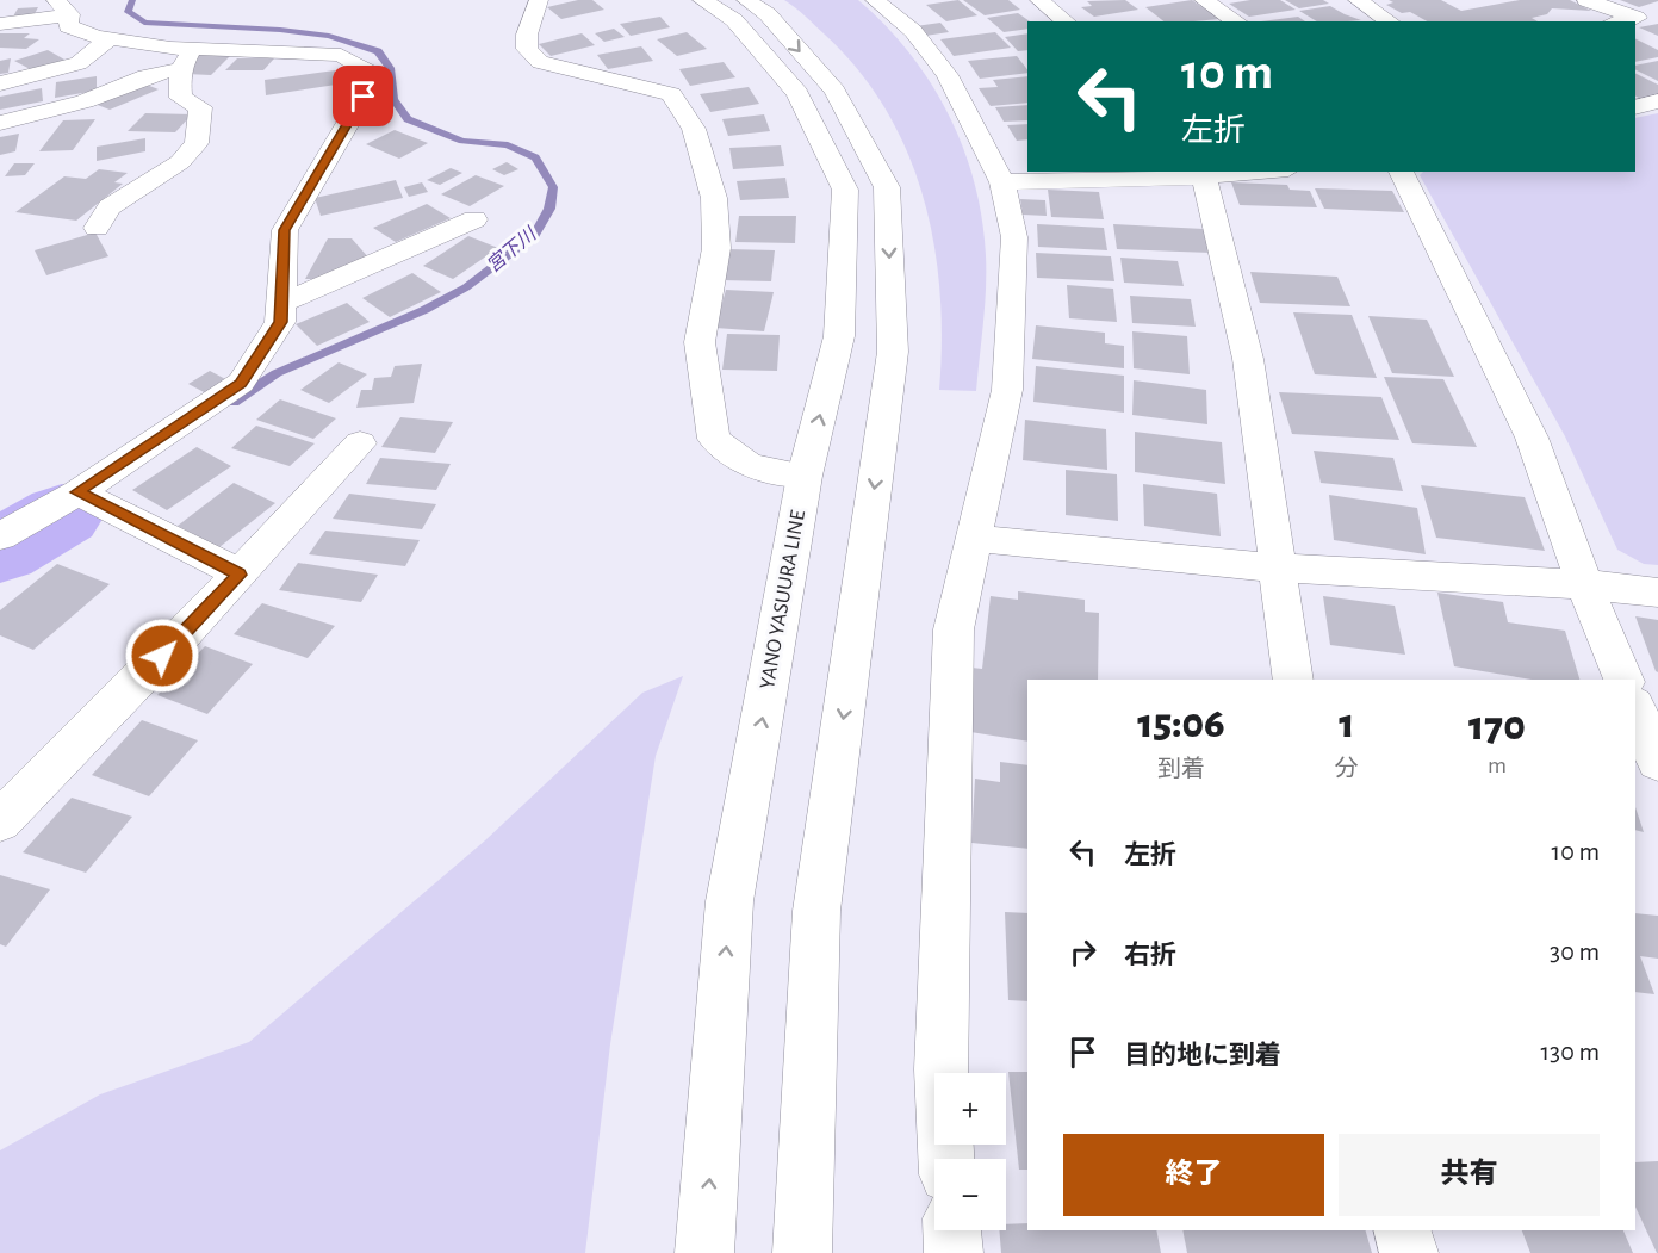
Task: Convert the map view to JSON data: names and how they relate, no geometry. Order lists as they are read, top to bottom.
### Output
{
  "streets": {
    "street": ["YANO YASUURA LINE"]
  },
  "water": ["宮下川"],
  "page": {
    "turn": ["10 m", "左折"],
    "eta": [
      "15:06",
      "到着",
      "1",
      "分",
      "170",
      "m"
    ],
    "list": [
      {
        "name": "左折",
        "value": "10 m"
      },
      {
        "name": "右折",
        "value": "30 m"
      },
      {
        "name": "目的地に到着",
        "value": "130 m"
      }
    ],
    "map_buttons": ["+", "−"],
    "buttons": ["終了", "共有"]
  }
}
